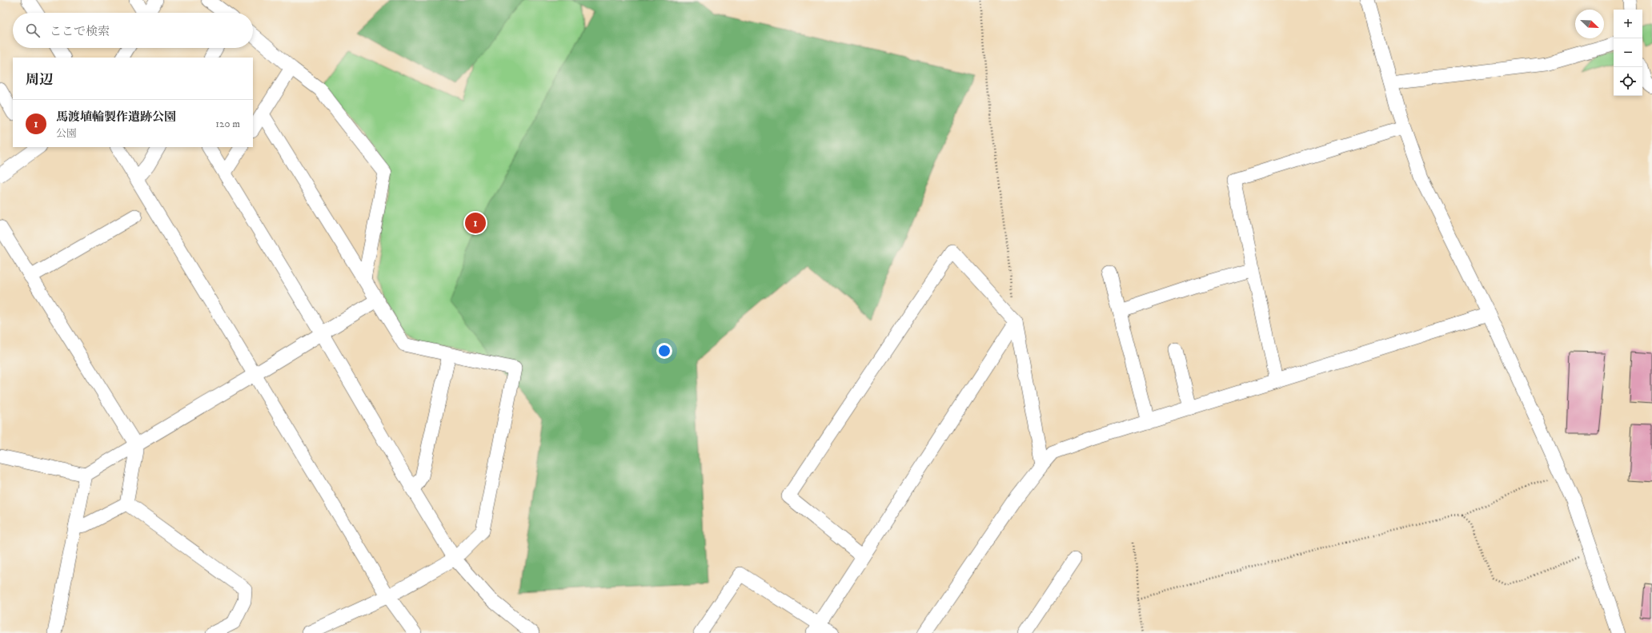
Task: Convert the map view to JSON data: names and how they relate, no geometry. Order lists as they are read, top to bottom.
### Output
{
  "north": "bottom right",
  "page": {
    "map_buttons": ["+", "−"],
    "search": "ここで検索",
    "heading": "周辺",
    "list": [
      {
        "mark": "1",
        "name": "馬渡埴輪製作遺跡公園",
        "note": "公園",
        "value": "120 m"
      }
    ],
    "pins": "1"
  }
}
